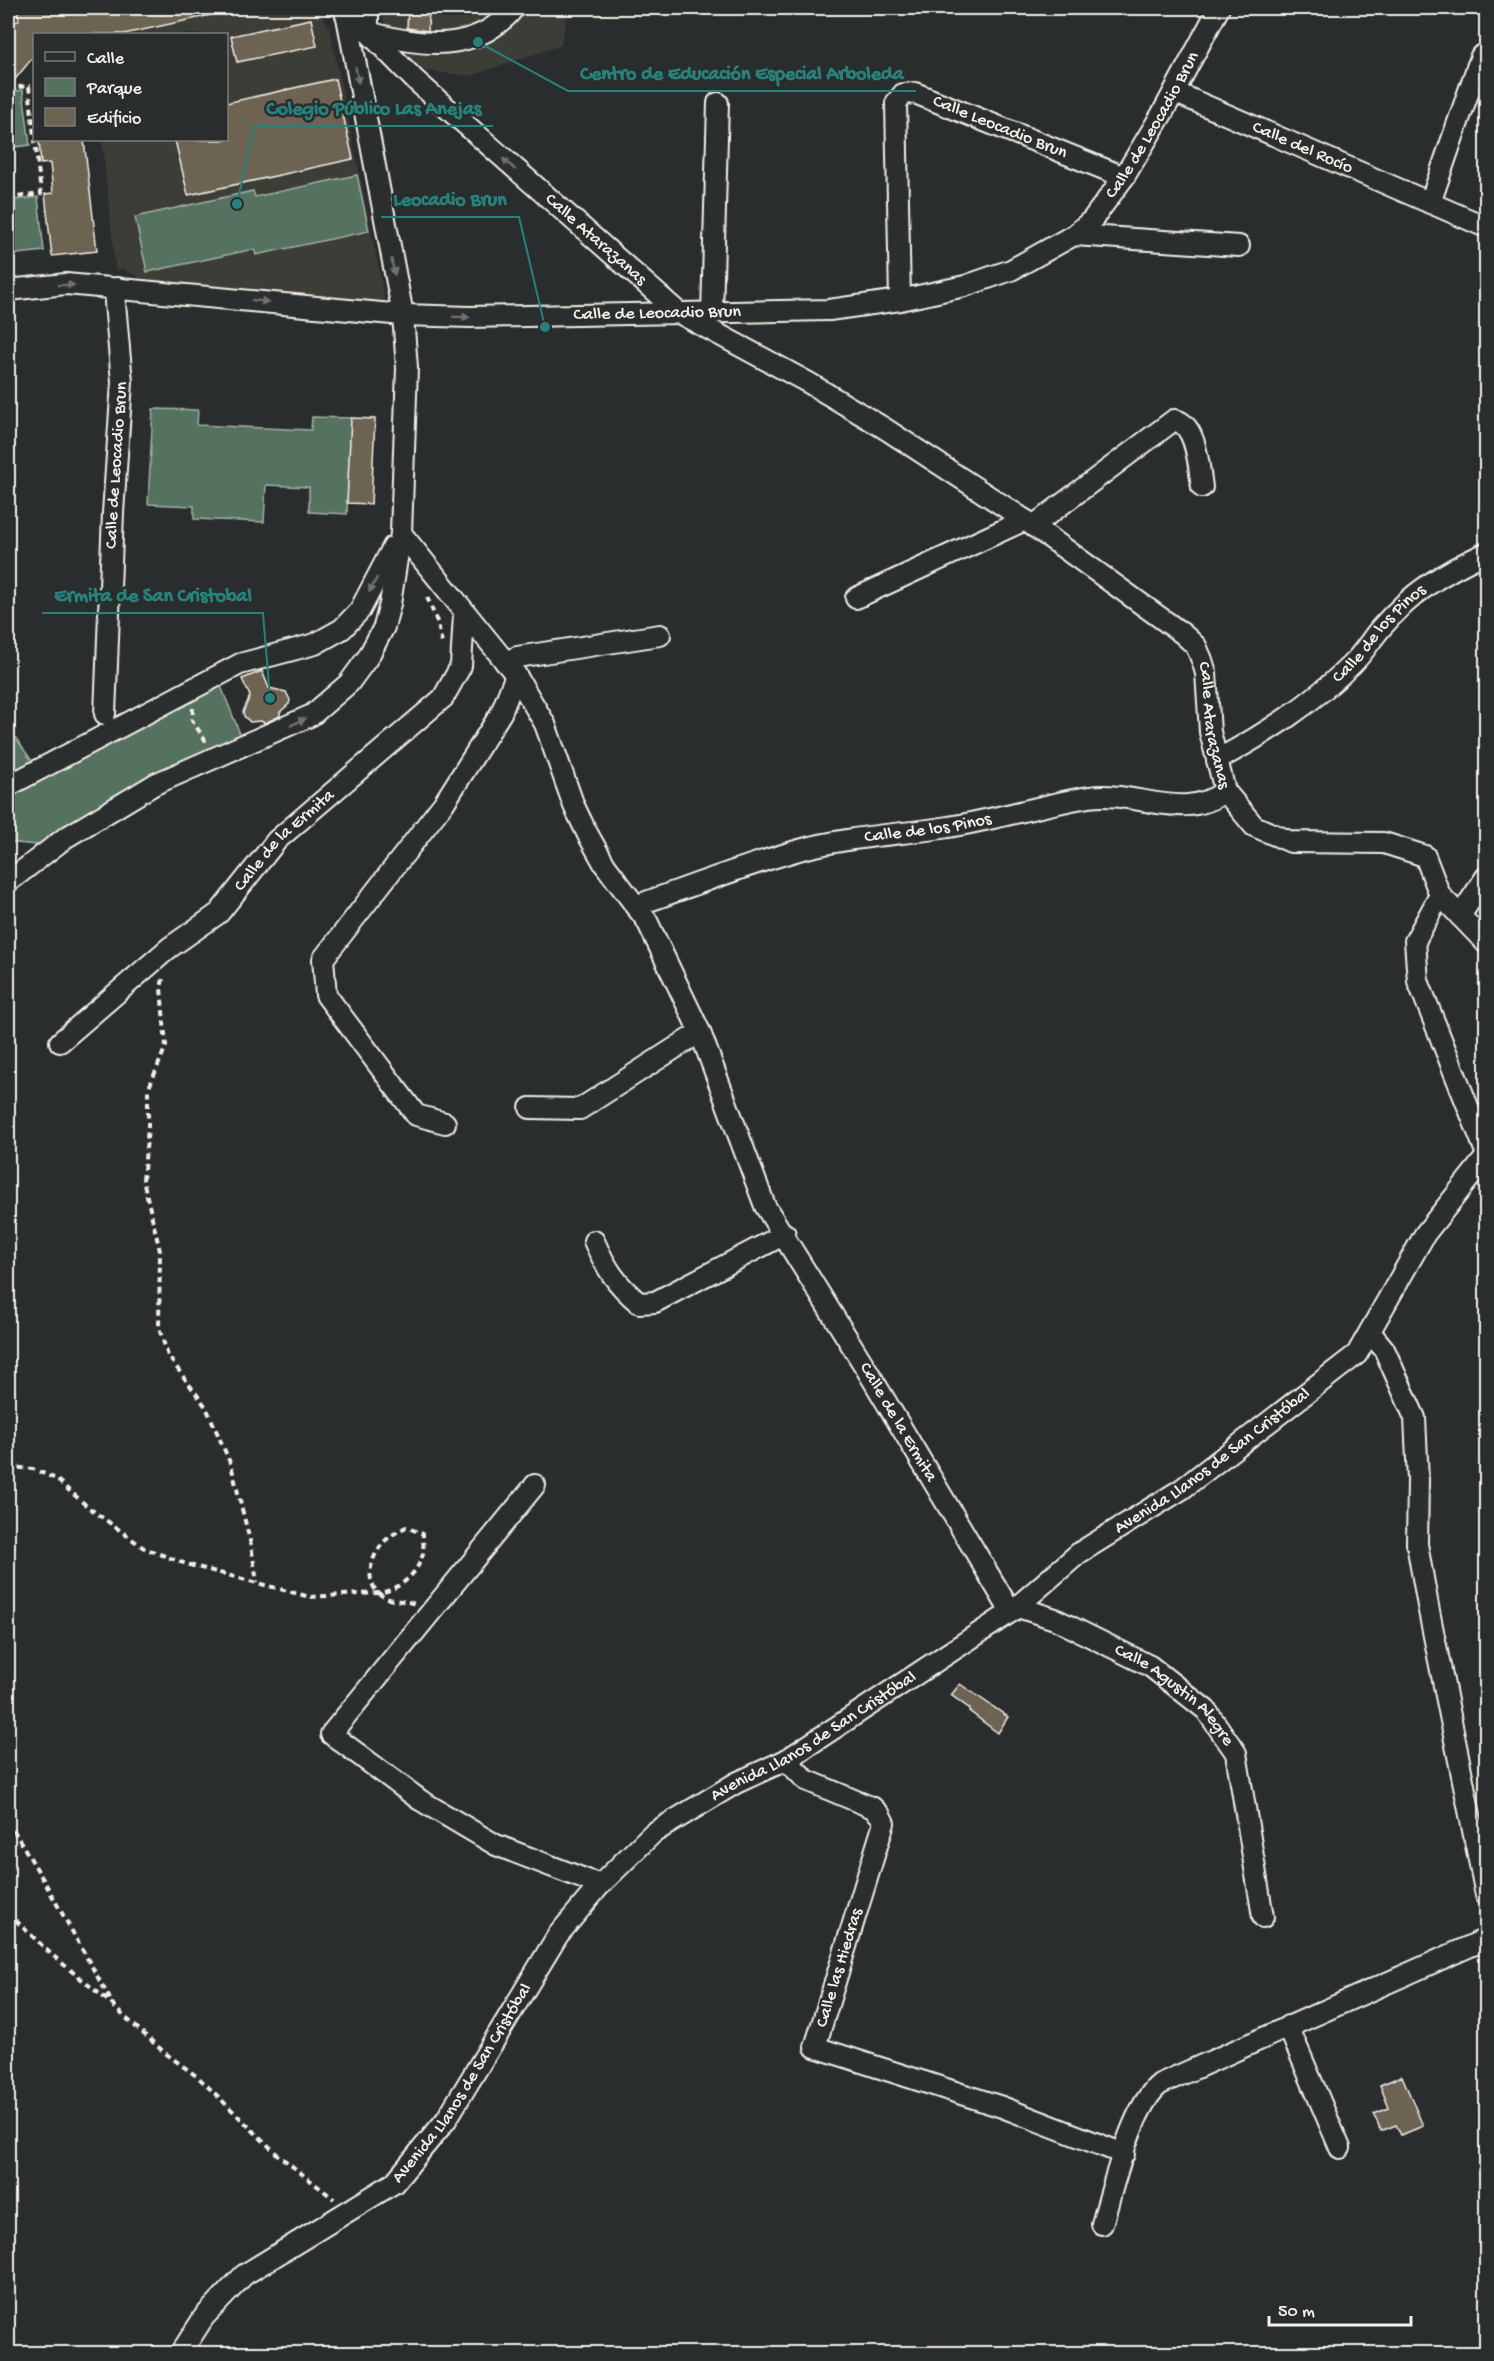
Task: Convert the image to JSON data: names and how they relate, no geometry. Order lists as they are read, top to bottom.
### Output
{
  "streets": {
    "street": [
      "Calle de Leocadio Brun",
      "Calle Leocadio Brun",
      "Calle del Rocío",
      "Calle Atarazanas",
      "Calle de los Pinos",
      "Calle de la Ermita",
      "Avenida Llanos de San Cristóbal",
      "Calle Agustin Alegre",
      "Calle las Hiedras"
    ]
  },
  "crossings": [
    ["Calle de Leocadio Brun", "Calle Leocadio Brun"],
    ["Calle de Leocadio Brun", "Calle del Rocío"],
    ["Calle de Leocadio Brun", "Calle Atarazanas"],
    ["Calle Atarazanas", "Calle de los Pinos"],
    ["Calle de los Pinos", "Calle de la Ermita"],
    ["Calle de la Ermita", "Avenida Llanos de San Cristóbal"],
    ["Calle de la Ermita", "Calle Agustin Alegre"],
    ["Avenida Llanos de San Cristóbal", "Calle Agustin Alegre"],
    ["Avenida Llanos de San Cristóbal", "Calle las Hiedras"]
  ],
  "one_way": ["Calle de Leocadio Brun"],
  "places": [
    "Centro de Educación Especial Arboleda",
    "Colegio Público Las Anejas",
    "Leocadio Brun",
    "Ermita de San Cristobal"
  ],
  "legend": ["Calle", "Parque", "Edificio"],
  "scale_bar": "50 m"
}
